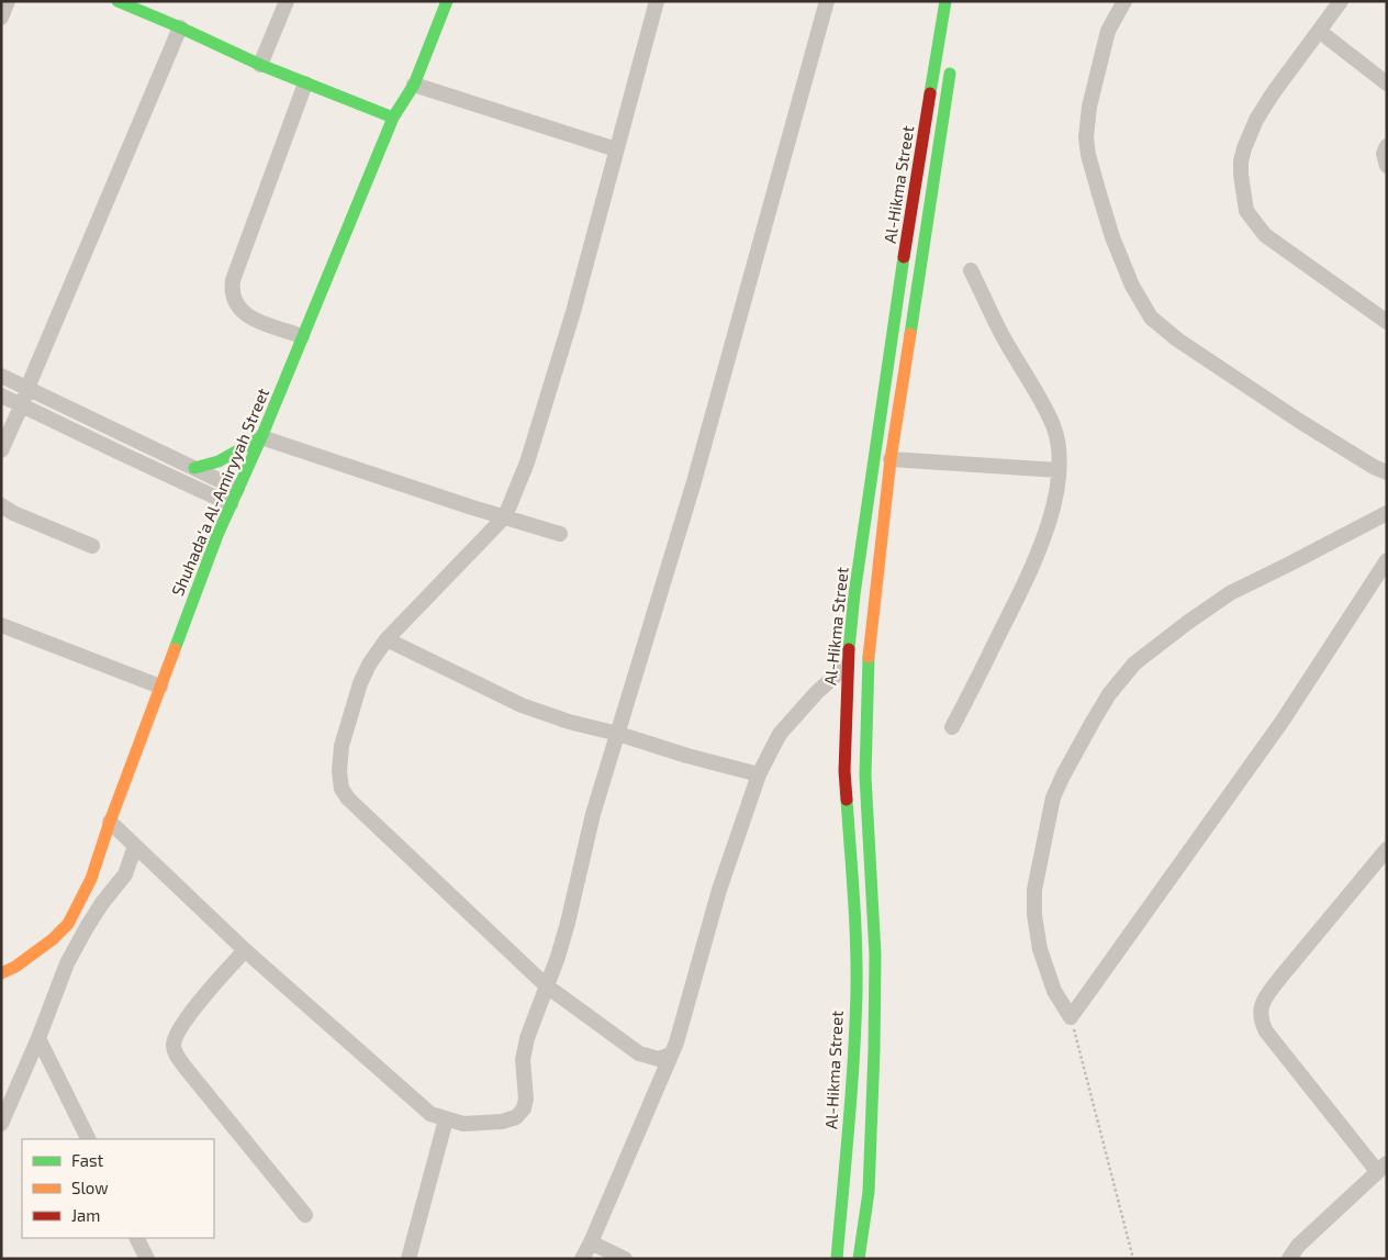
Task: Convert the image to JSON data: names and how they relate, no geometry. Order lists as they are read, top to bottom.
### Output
{
  "streets": {
    "street": ["Al-Hikma Street", "Shuhada'a Al-Amiryyah Street"]
  },
  "legend": ["Fast", "Slow", "Jam"]
}
